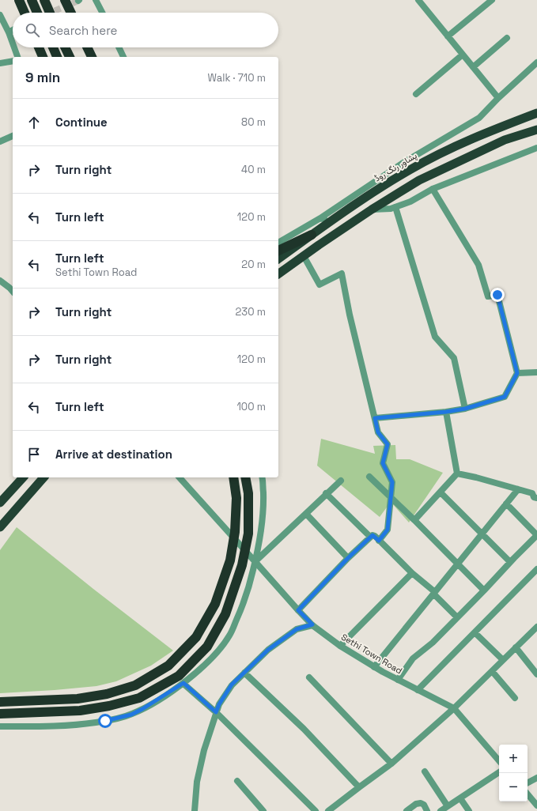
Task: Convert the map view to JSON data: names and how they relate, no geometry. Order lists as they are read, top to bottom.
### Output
{
  "streets": {
    "highway": ["پشاور رنگ روڈ"],
    "street": ["Sethi Town Road"]
  },
  "page": {
    "search": "Search here",
    "heading": ["9 min", "Walk · 710 m"],
    "list": [
      ["Continue", "80 m"],
      ["Turn right", "40 m"],
      ["Turn left", "120 m"],
      ["Turn left", "Sethi Town Road", "20 m"],
      ["Turn right", "230 m"],
      ["Turn right", "120 m"],
      ["Turn left", "100 m"],
      "Arrive at destination"
    ],
    "map_buttons": ["+", "−"]
  }
}
